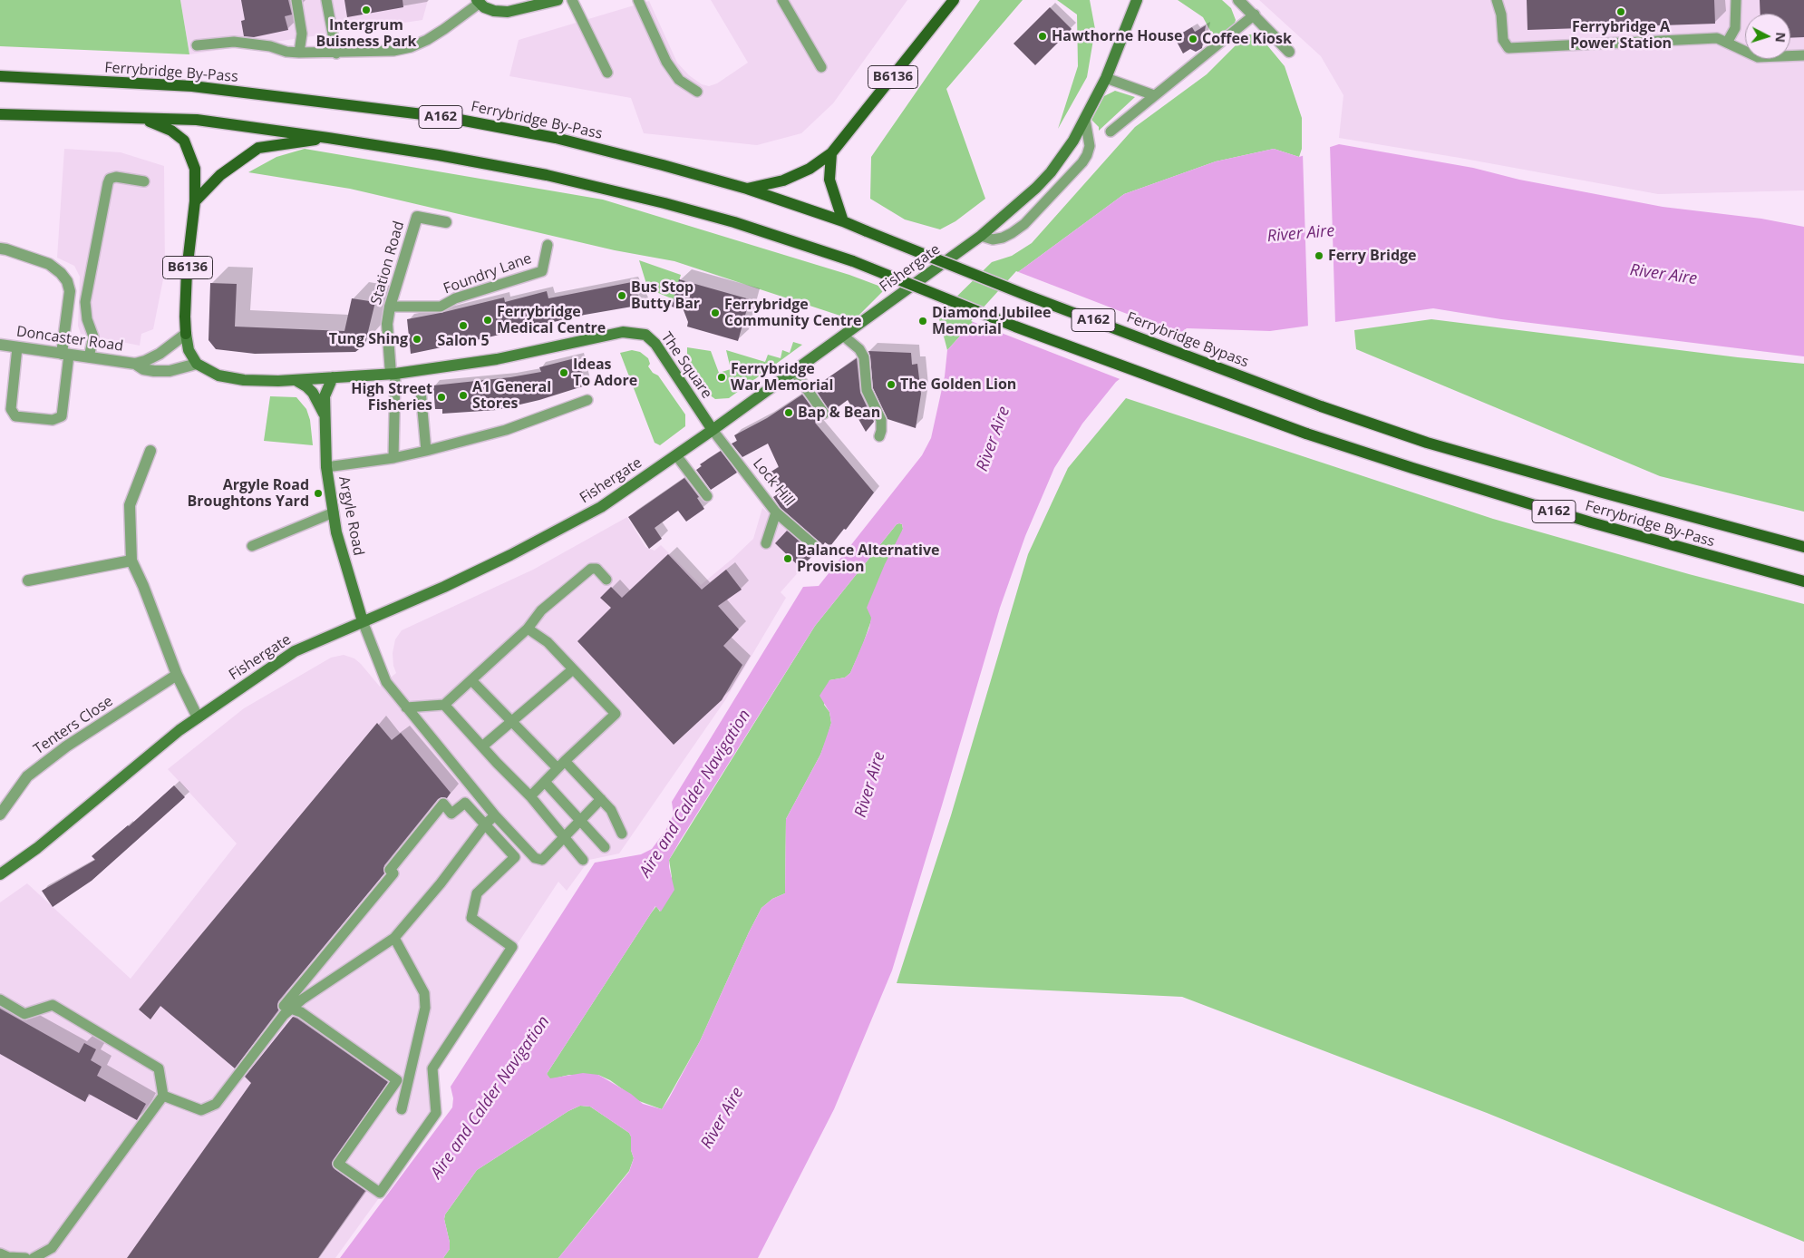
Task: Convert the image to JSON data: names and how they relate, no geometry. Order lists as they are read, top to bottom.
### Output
{
  "streets": {
    "main road": [
      "Ferrybridge By-Pass",
      "B6136",
      "A162",
      "Fishergate",
      "Ferrybridge Bypass",
      "The Square",
      "Argyle Road"
    ],
    "street": ["Station Road", "Doncaster Road", "Tenters Close"],
    "lane": ["Foundry Lane", "Lock Hill"]
  },
  "crossings": [
    ["Ferrybridge By-Pass", "A162"],
    ["Ferrybridge By-Pass", "Ferrybridge Bypass"],
    ["B6136", "Doncaster Road"],
    ["Station Road", "Foundry Lane"],
    ["Station Road", "The Square"],
    ["Fishergate", "The Square"],
    ["Fishergate", "Lock Hill"],
    ["Fishergate", "Argyle Road"],
    ["The Square", "Lock Hill"]
  ],
  "water": ["River Aire", "Aire and Calder Navigation"],
  "places": [
    "Intergrum Buisness Park",
    "Ferrybridge A Power Station",
    "Hawthorne House",
    "Coffee Kiosk",
    "Ferry Bridge",
    "Bus Stop Butty Bar",
    "Ferrybridge Community Centre",
    "Ferrybridge Medical Centre",
    "Diamond Jubilee Memorial",
    "Salon 5",
    "Tung Shing",
    "Ideas To Adore",
    "Ferrybridge War Memorial",
    "The Golden Lion",
    "A1 General Stores",
    "High Street Fisheries",
    "Bap & Bean",
    "Argyle Road Broughtons Yard",
    "Balance Alternative Provision"
  ],
  "north": "right"
}
